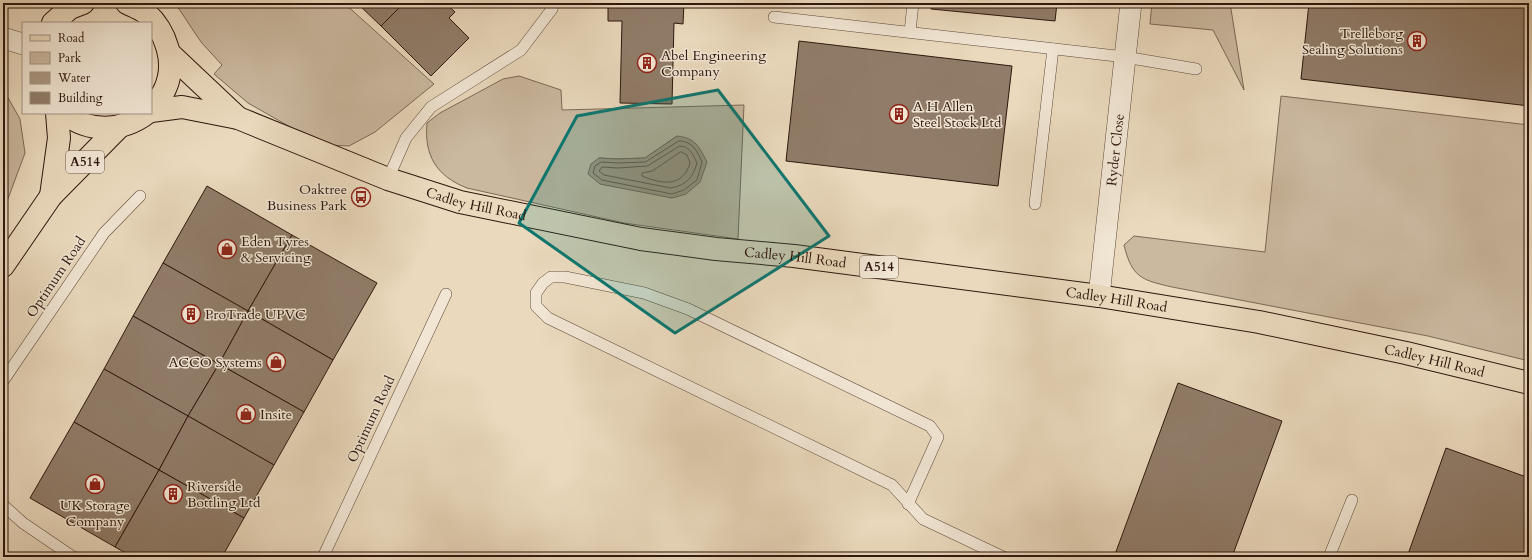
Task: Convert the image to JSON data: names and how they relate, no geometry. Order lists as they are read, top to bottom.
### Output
{
  "streets": {
    "main road": ["A514", "Cadley Hill Road"],
    "street": ["Ryder Close"],
    "lane": ["Optimum Road"]
  },
  "crossings": [
    ["Ryder Close", "Cadley Hill Road"],
    ["A514", "Cadley Hill Road"]
  ],
  "places": {
    "building": [
      "Trelleborg Sealing Solutions",
      "Abel Engineering Company",
      "A H Allen Steel Stock Ltd",
      "ProTrade UPVC",
      "Riverside Bottling Ltd"
    ],
    "bus stop": ["Oaktree Business Park"],
    "shop": [
      "Eden Tyres & Servicing",
      "ACCO Systems",
      "Insite",
      "UK Storage Company"
    ]
  },
  "legend": [
    "Road",
    "Park",
    "Water",
    "Building"
  ]
}
